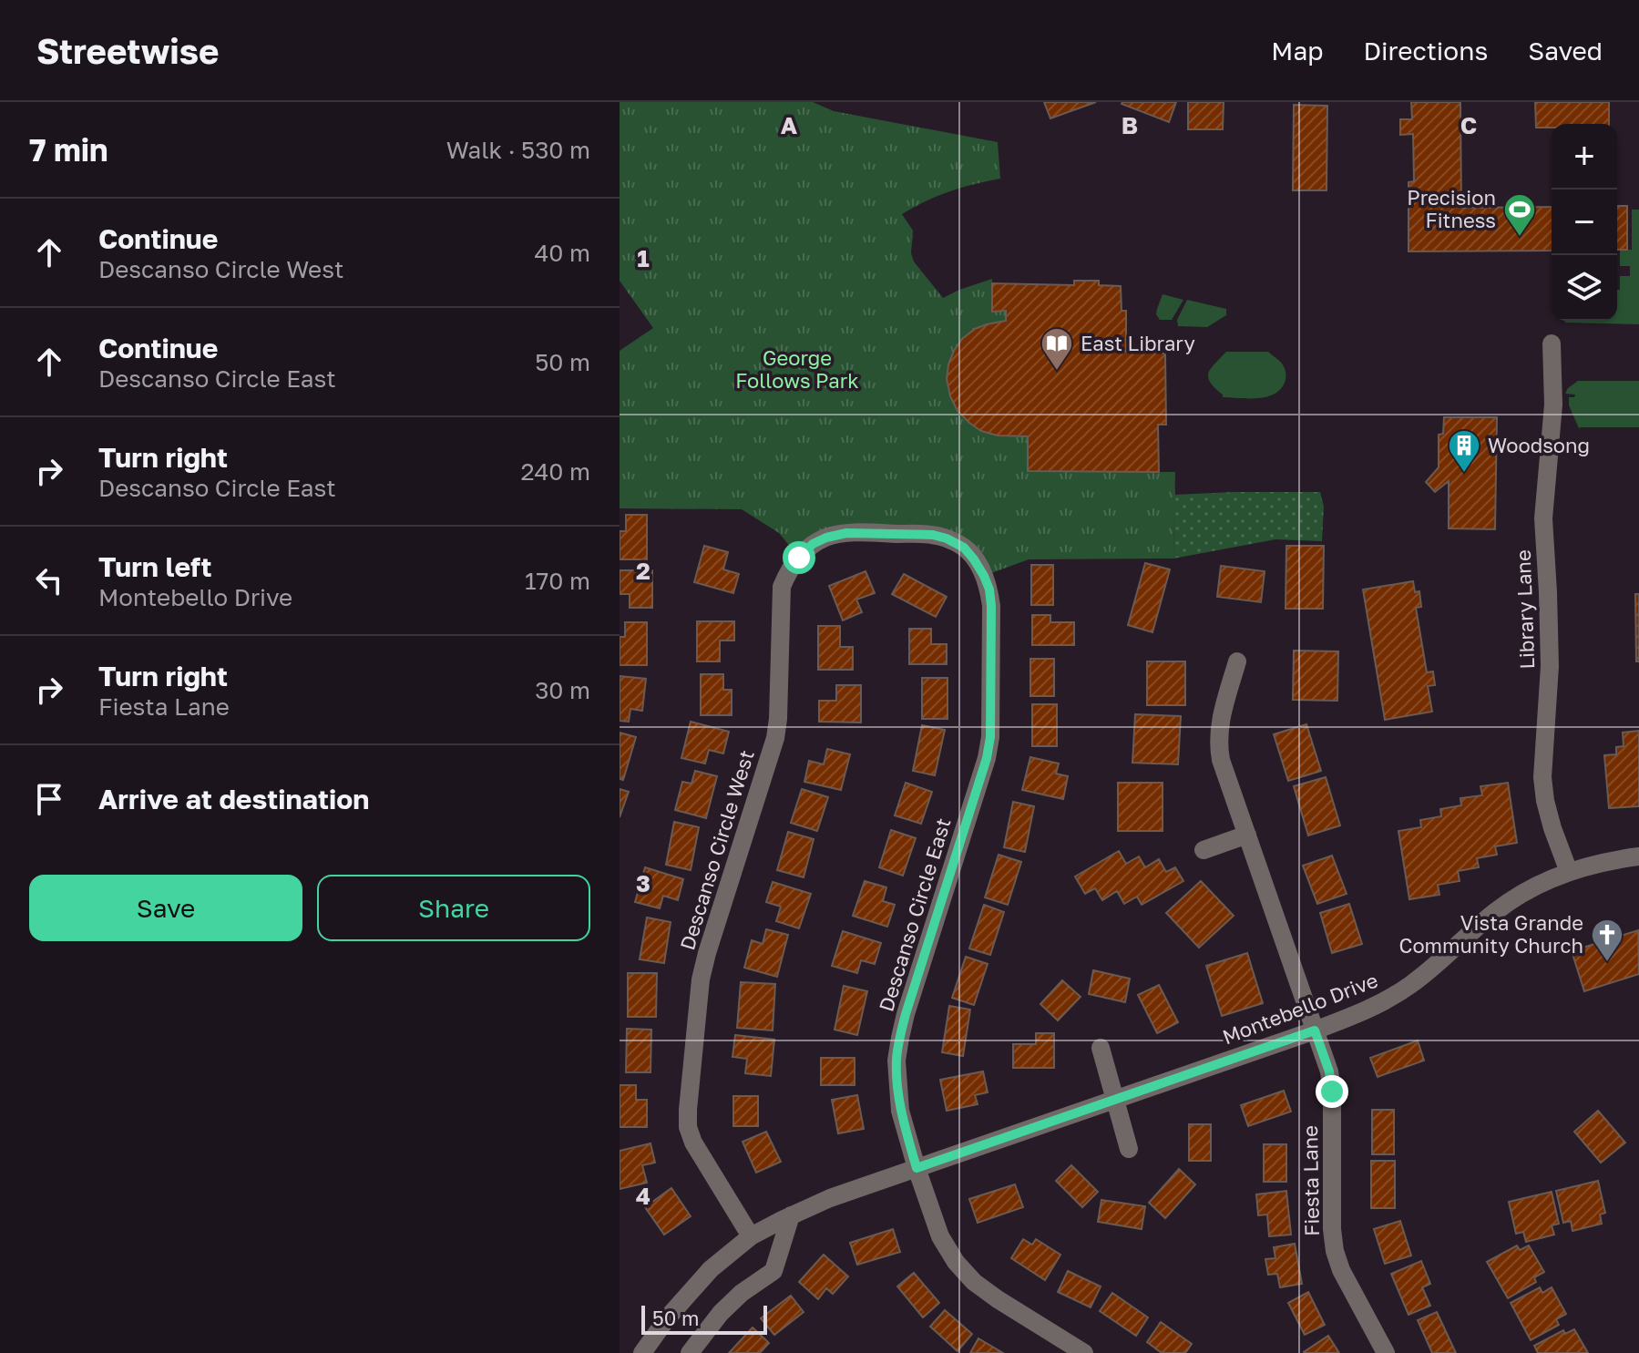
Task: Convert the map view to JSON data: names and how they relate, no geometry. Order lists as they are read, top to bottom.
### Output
{
  "streets": {
    "street": [
      "Library Lane",
      "Descanso Circle West",
      "Descanso Circle East",
      "Montebello Drive",
      "Fiesta Lane"
    ]
  },
  "crossings": [
    ["Library Lane", "Montebello Drive"],
    ["Descanso Circle West", "Descanso Circle East"],
    ["Descanso Circle West", "Montebello Drive"],
    ["Descanso Circle East", "Montebello Drive"],
    ["Montebello Drive", "Fiesta Lane"]
  ],
  "parks": ["George Follows Park"],
  "places": {
    "sports": ["Precision Fitness"],
    "library": ["East Library"],
    "building": ["Woodsong"],
    "church": ["Vista Grande Community Church"]
  },
  "scale_bar": "50 m",
  "page": {
    "header": "Streetwise",
    "nav": ["Map", "Directions", "Saved"],
    "heading": ["7 min", "Walk · 530 m"],
    "map_buttons": ["+", "−"],
    "list": [
      ["Continue", "Descanso Circle West", "40 m"],
      ["Continue", "Descanso Circle East", "50 m"],
      ["Turn right", "Descanso Circle East", "240 m"],
      ["Turn left", "Montebello Drive", "170 m"],
      ["Turn right", "Fiesta Lane", "30 m"],
      "Arrive at destination"
    ],
    "buttons": ["Save", "Share"],
    "scale": "50 m"
  },
  "grid": {
    "columns": ["A", "B", "C"],
    "rows": [
      "1",
      "2",
      "3",
      "4"
    ]
  }
}
